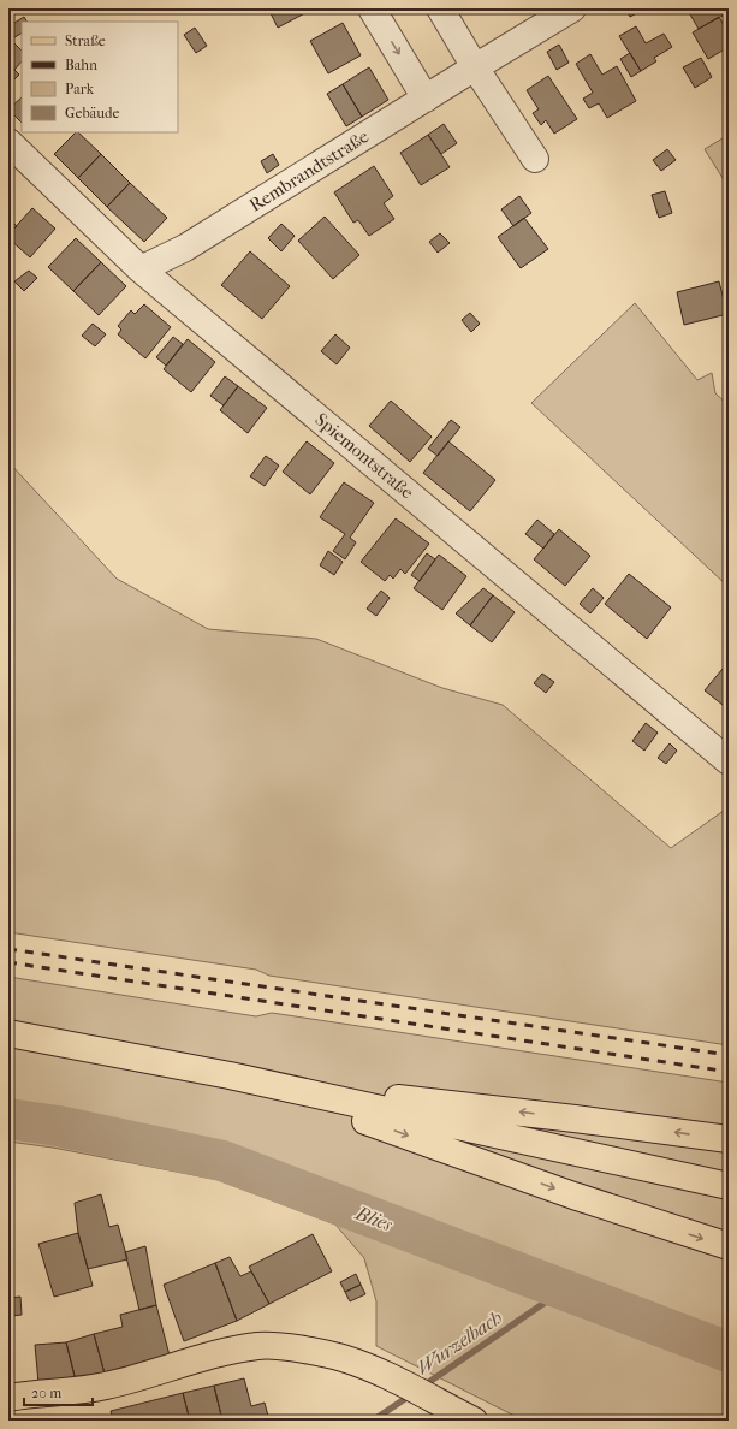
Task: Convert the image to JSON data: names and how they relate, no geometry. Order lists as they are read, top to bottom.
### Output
{
  "streets": {
    "street": ["Rembrandtstraße", "Spiemontstraße"]
  },
  "crossings": [
    ["Rembrandtstraße", "Spiemontstraße"]
  ],
  "water": ["Blies", "Wurzelbach"],
  "legend": [
    "Straße",
    "Bahn",
    "Park",
    "Gebäude"
  ],
  "scale_bar": "20 m"
}
